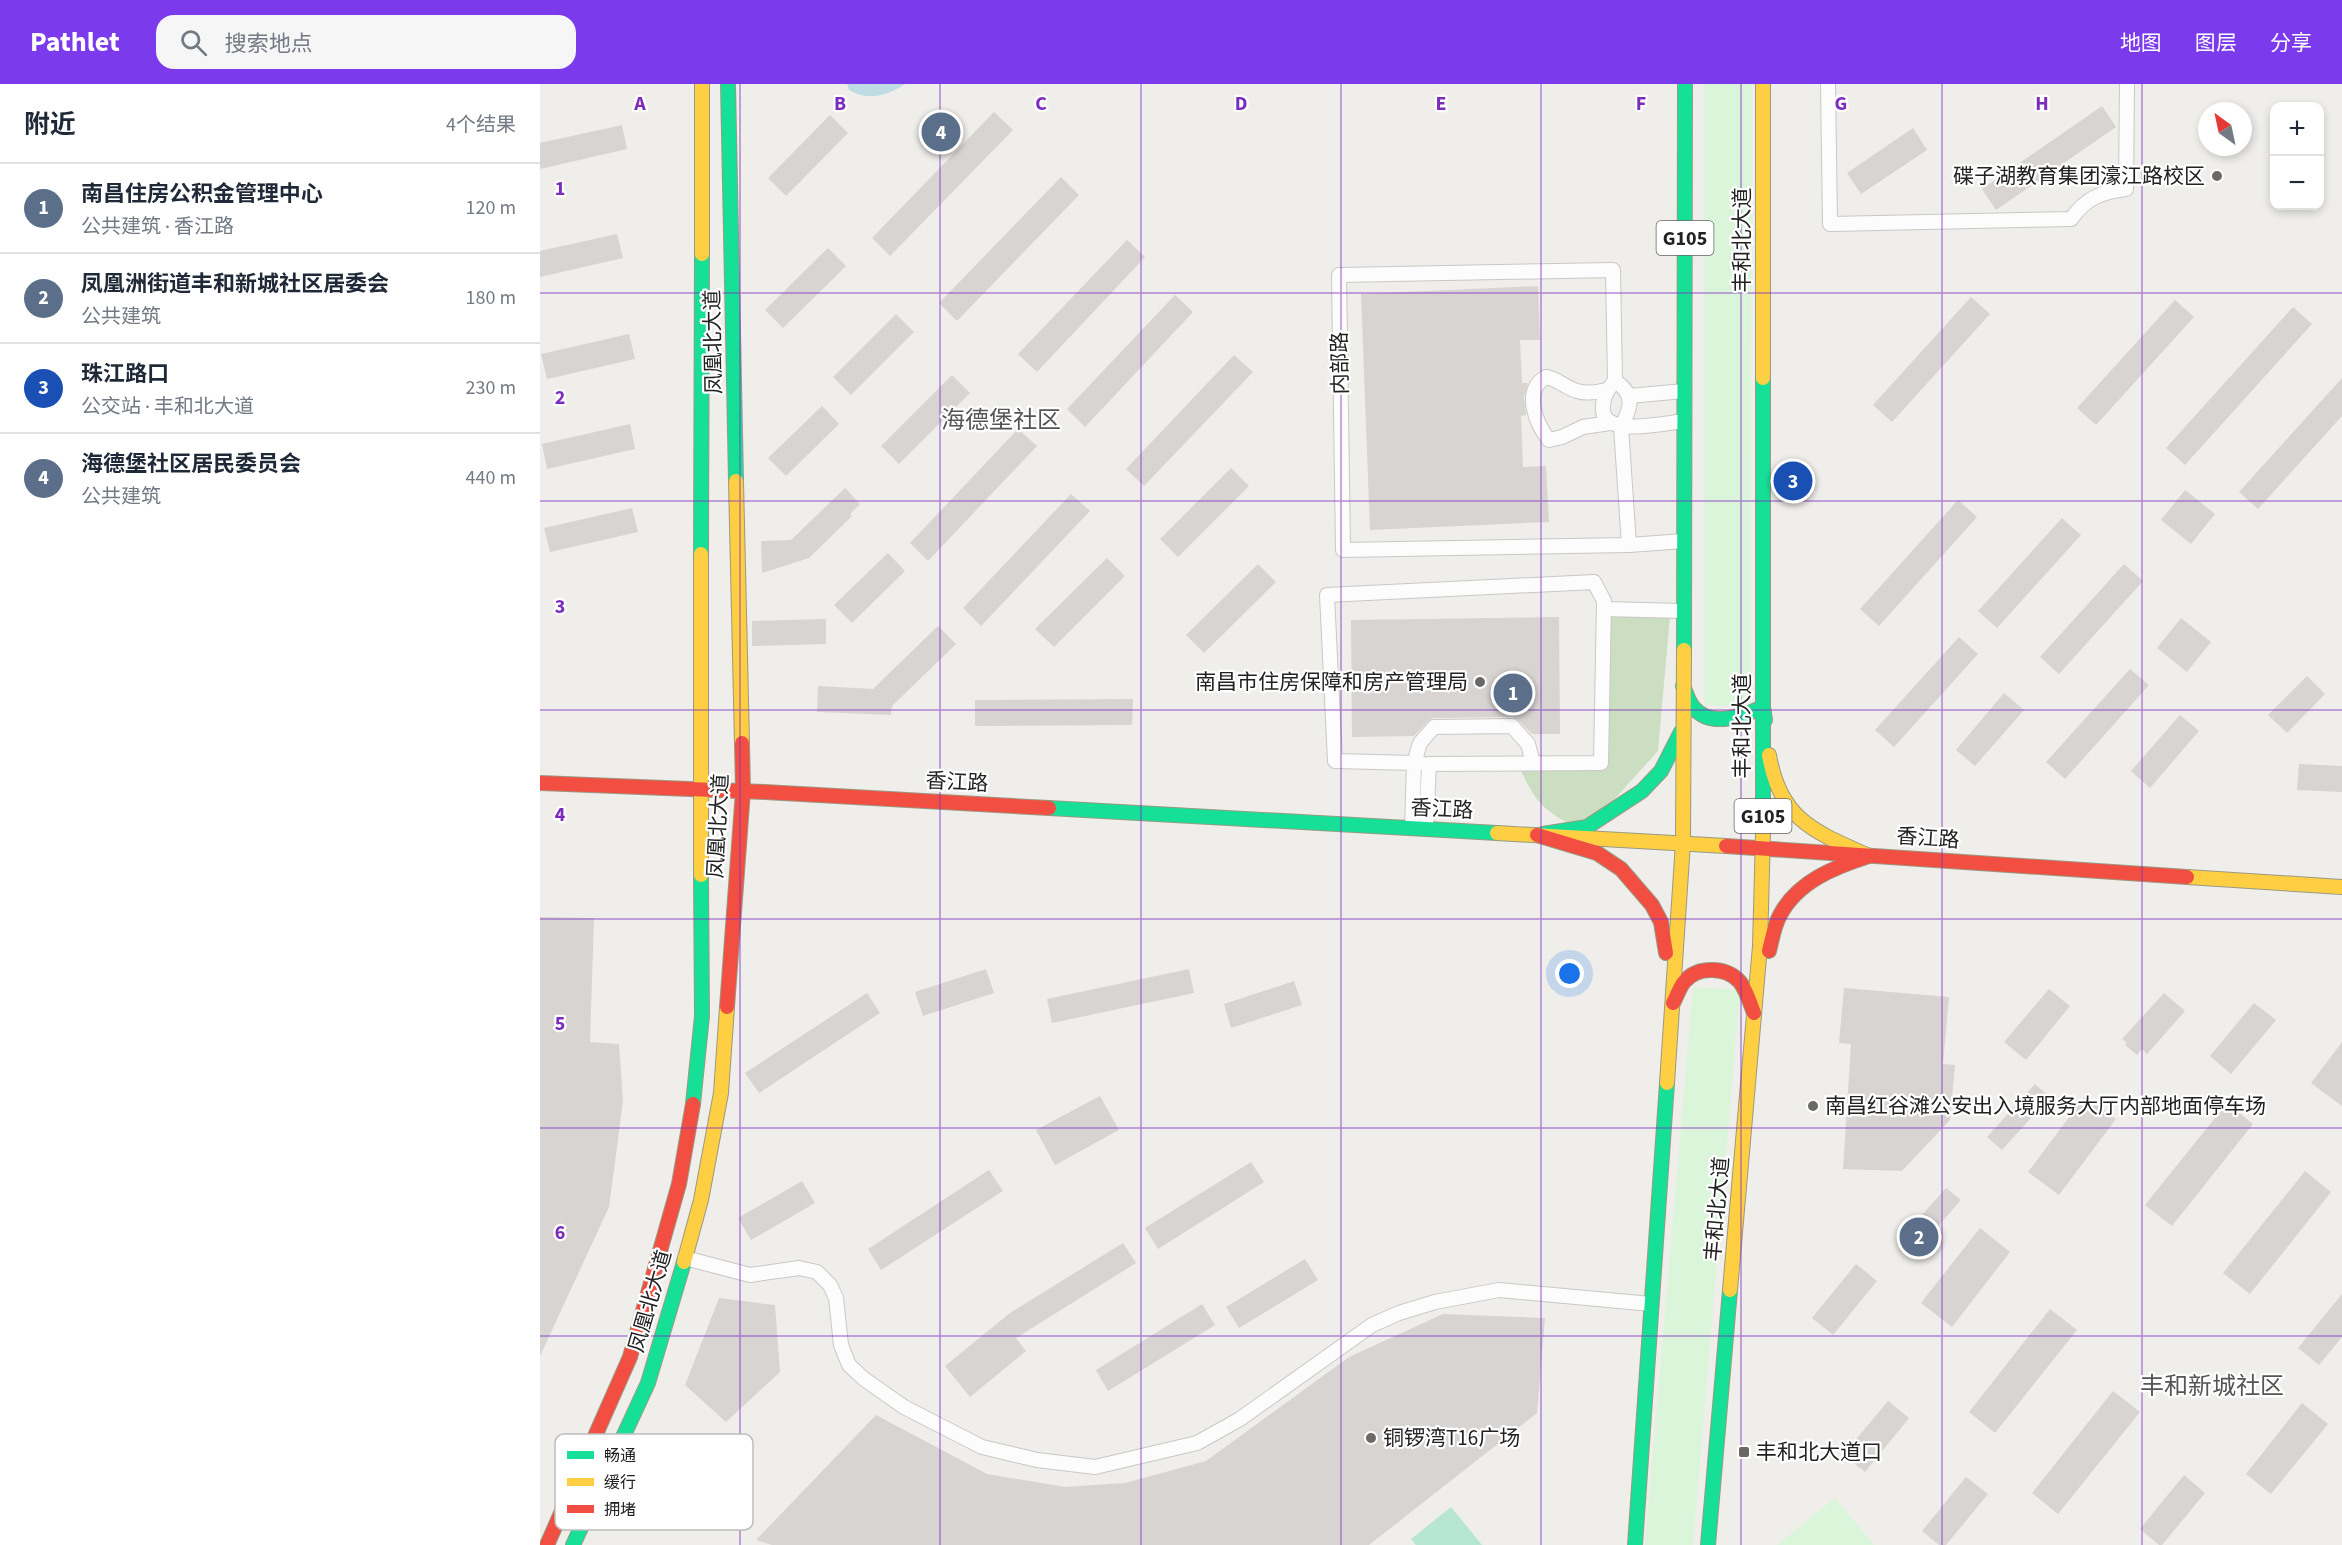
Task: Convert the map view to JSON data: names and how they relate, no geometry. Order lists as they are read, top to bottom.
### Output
{
  "streets": {
    "main road": [
      "G105",
      "丰和北大道",
      "凤凰北大道",
      "香江路"
    ],
    "street": ["内部路"]
  },
  "crossings": [
    ["G105", "内部路"],
    ["G105", "香江路"],
    ["丰和北大道", "香江路"],
    ["凤凰北大道", "香江路"]
  ],
  "districts": ["海德堡社区", "丰和新城社区"],
  "places": {
    "other": [
      "碟子湖教育集团濠江路校区",
      "南昌市住房保障和房产管理局",
      "南昌红谷滩公安出入境服务大厅内部地面停车场",
      "铜锣湾T16广场"
    ],
    "transit": ["丰和北大道口"]
  },
  "legend": ["畅通", "缓行", "拥堵"],
  "north": "top left",
  "page": {
    "header": "Pathlet",
    "search": "搜索地点",
    "nav": ["地图", "图层", "分享"],
    "heading": ["附近", "4个结果"],
    "map_buttons": ["+", "−"],
    "pins": [
      "4",
      "3",
      "1",
      "2"
    ],
    "list": [
      {
        "mark": "1",
        "name": "南昌住房公积金管理中心",
        "note": "公共建筑 · 香江路",
        "value": "120 m"
      },
      {
        "mark": "2",
        "name": "凤凰洲街道丰和新城社区居委会",
        "note": "公共建筑",
        "value": "180 m"
      },
      {
        "mark": "3",
        "name": "珠江路口",
        "note": "公交站 · 丰和北大道",
        "value": "230 m"
      },
      {
        "mark": "4",
        "name": "海德堡社区居民委员会",
        "note": "公共建筑",
        "value": "440 m"
      }
    ]
  },
  "grid": {
    "columns": [
      "A",
      "B",
      "C",
      "D",
      "E",
      "F",
      "G",
      "H"
    ],
    "rows": [
      "1",
      "2",
      "3",
      "4",
      "5",
      "6"
    ]
  }
}
